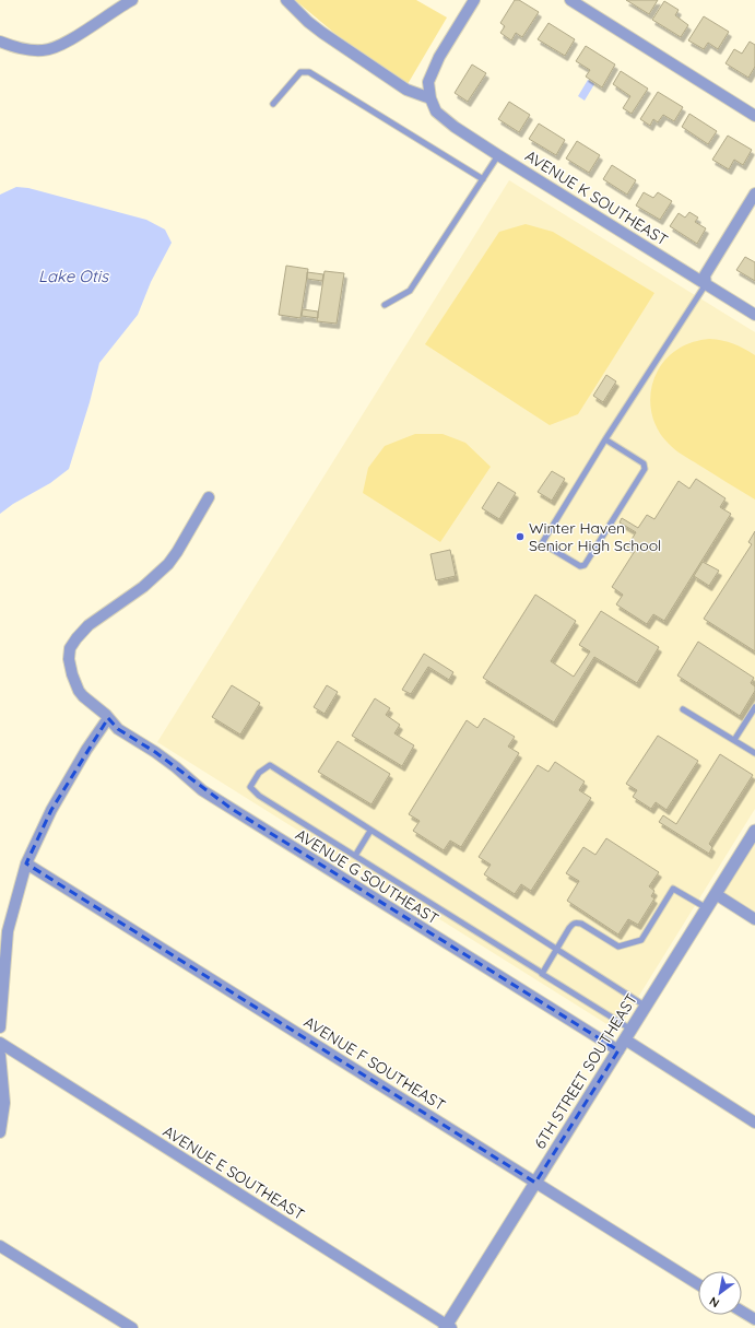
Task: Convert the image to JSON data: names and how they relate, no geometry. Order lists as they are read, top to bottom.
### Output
{
  "streets": {
    "street": [
      "AVENUE K SOUTHEAST",
      "AVENUE G SOUTHEAST",
      "AVENUE F SOUTHEAST",
      "6TH STREET SOUTHEAST",
      "AVENUE E SOUTHEAST"
    ]
  },
  "crossings": [
    ["AVENUE G SOUTHEAST", "6TH STREET SOUTHEAST"],
    ["AVENUE F SOUTHEAST", "6TH STREET SOUTHEAST"],
    ["6TH STREET SOUTHEAST", "AVENUE E SOUTHEAST"]
  ],
  "water": ["Lake Otis"],
  "places": ["Winter Haven Senior High School"],
  "north": "bottom left"
}
